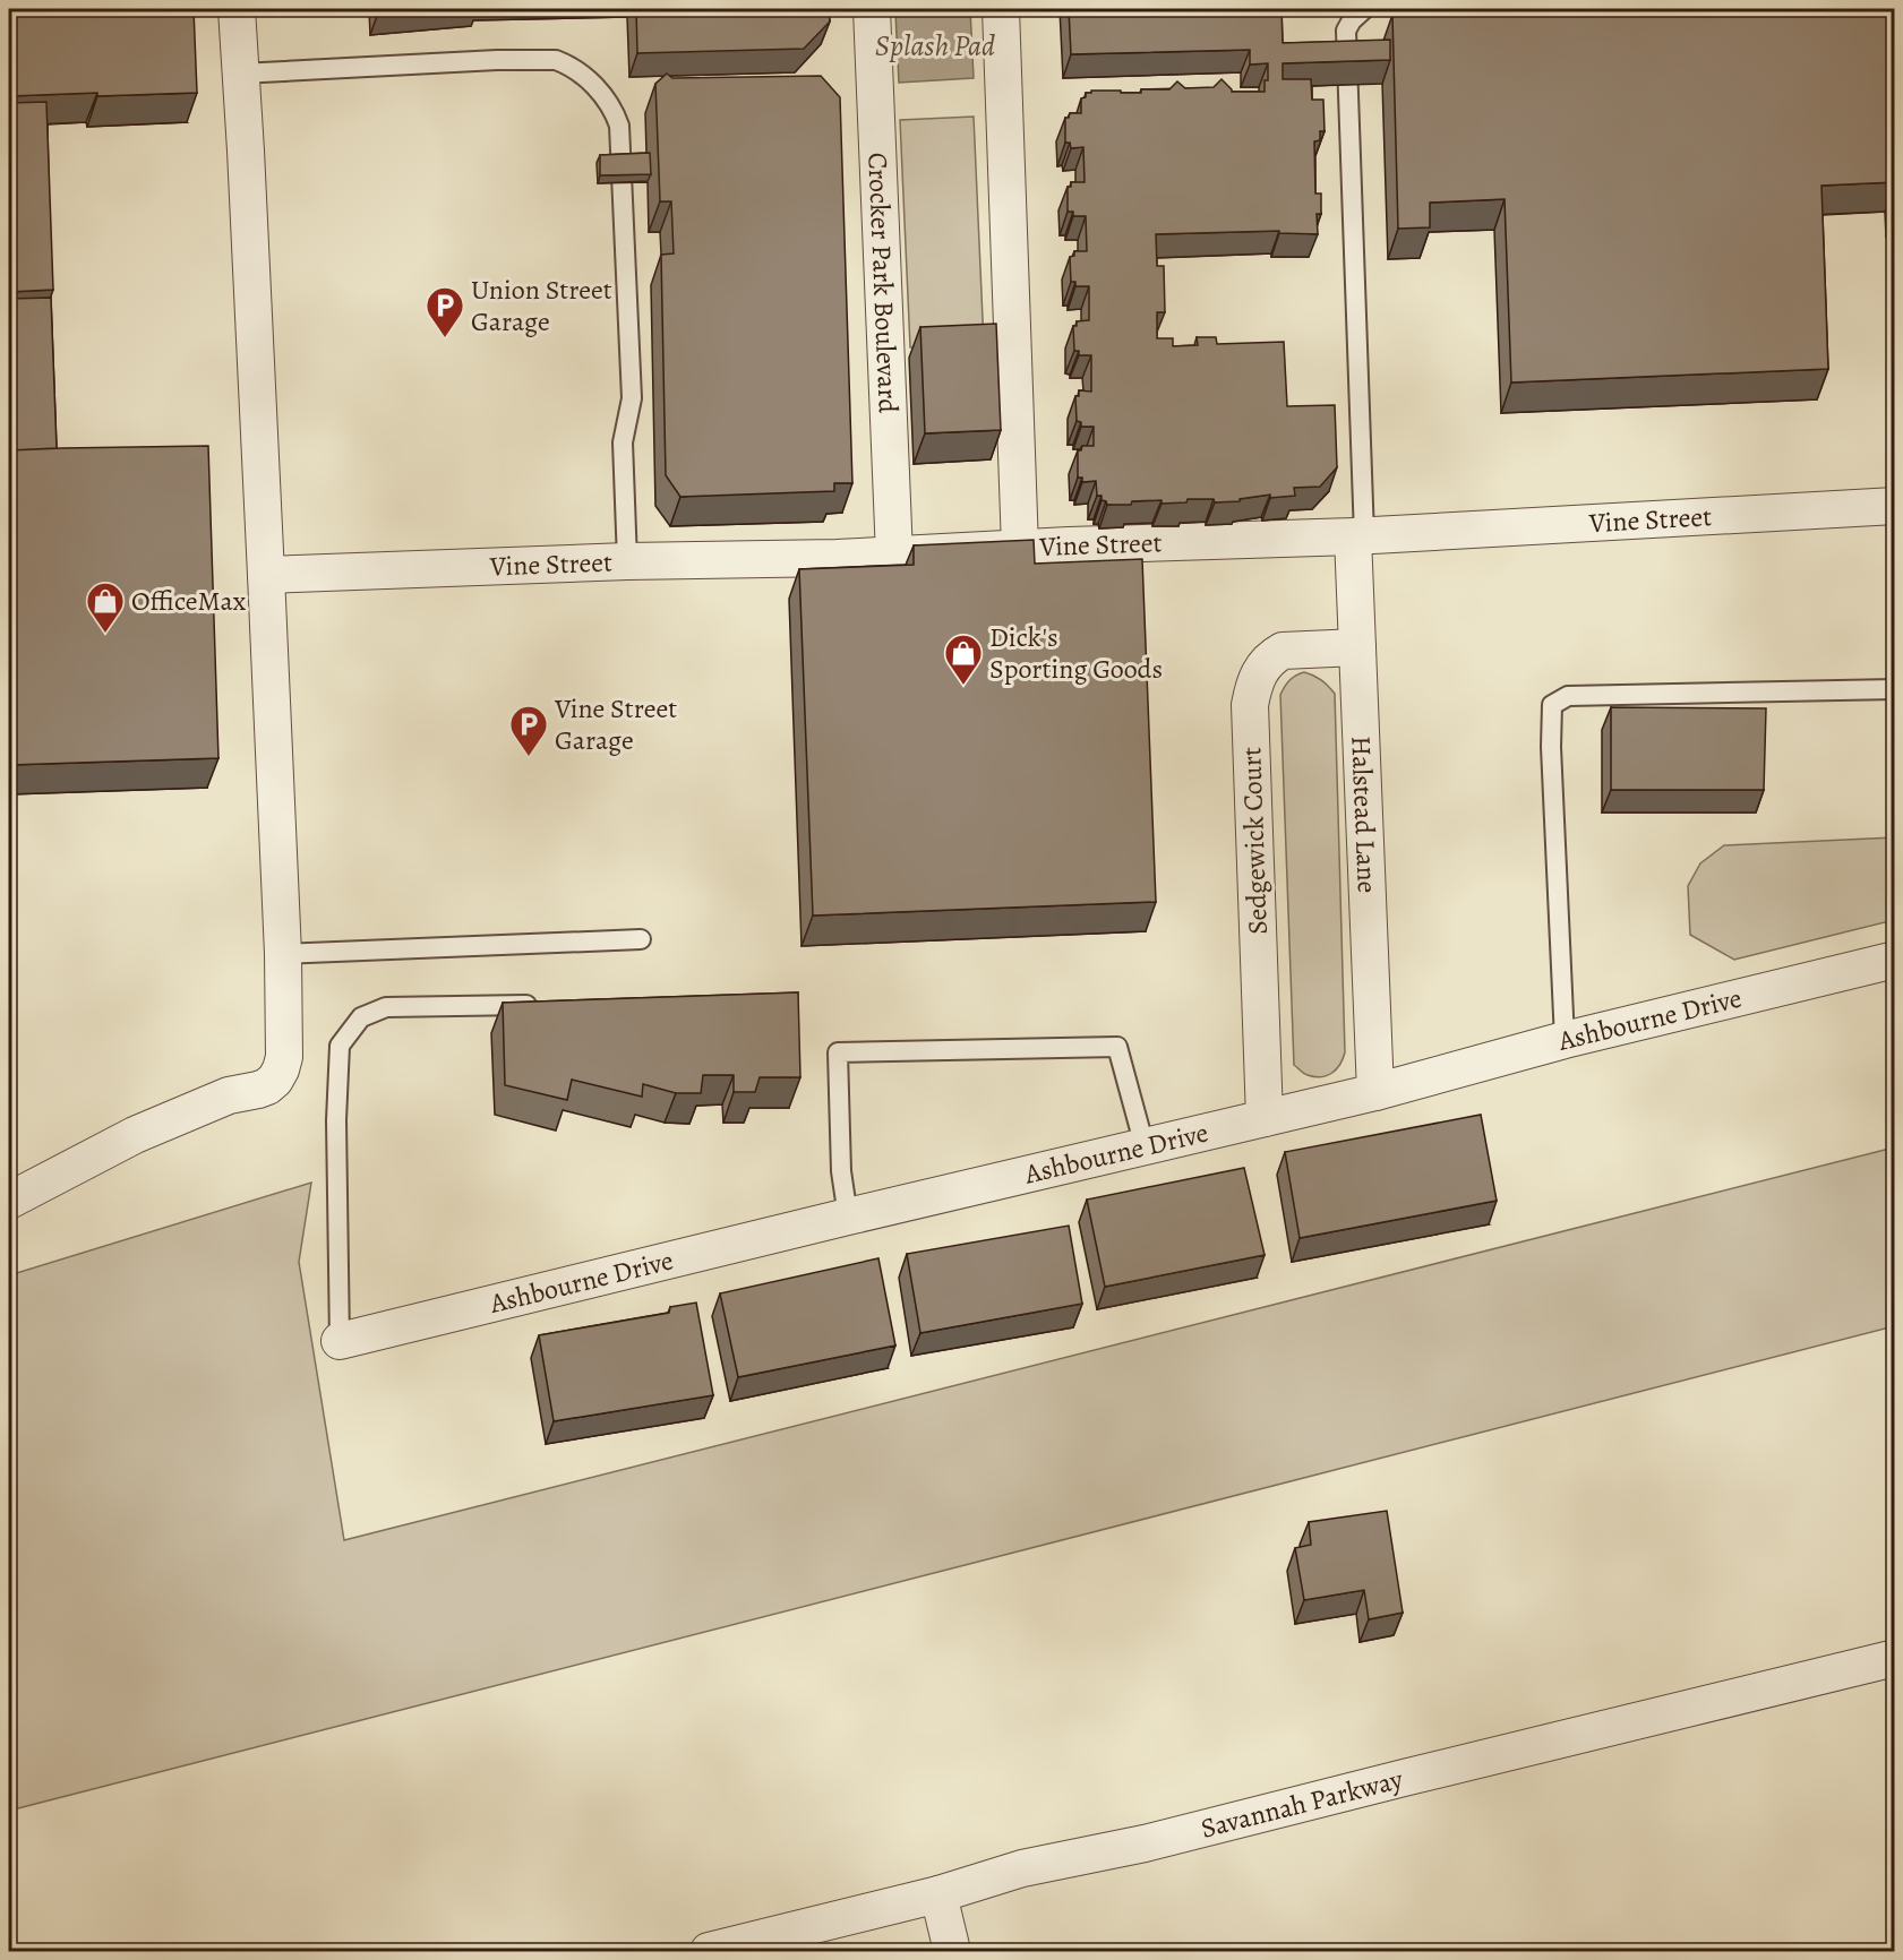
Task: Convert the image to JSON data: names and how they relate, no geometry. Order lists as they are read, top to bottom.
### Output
{
  "streets": {
    "street": [
      "Crocker Park Boulevard",
      "Vine Street",
      "Halstead Lane",
      "Sedgewick Court",
      "Ashbourne Drive",
      "Savannah Parkway"
    ]
  },
  "crossings": [
    ["Crocker Park Boulevard", "Vine Street"],
    ["Vine Street", "Halstead Lane"],
    ["Halstead Lane", "Sedgewick Court"],
    ["Halstead Lane", "Ashbourne Drive"],
    ["Sedgewick Court", "Ashbourne Drive"]
  ],
  "water": ["Splash Pad"],
  "places": {
    "parking": ["Union Street Garage", "Vine Street Garage"],
    "shop": ["OfficeMax", "Dick's Sporting Goods"]
  }
}
